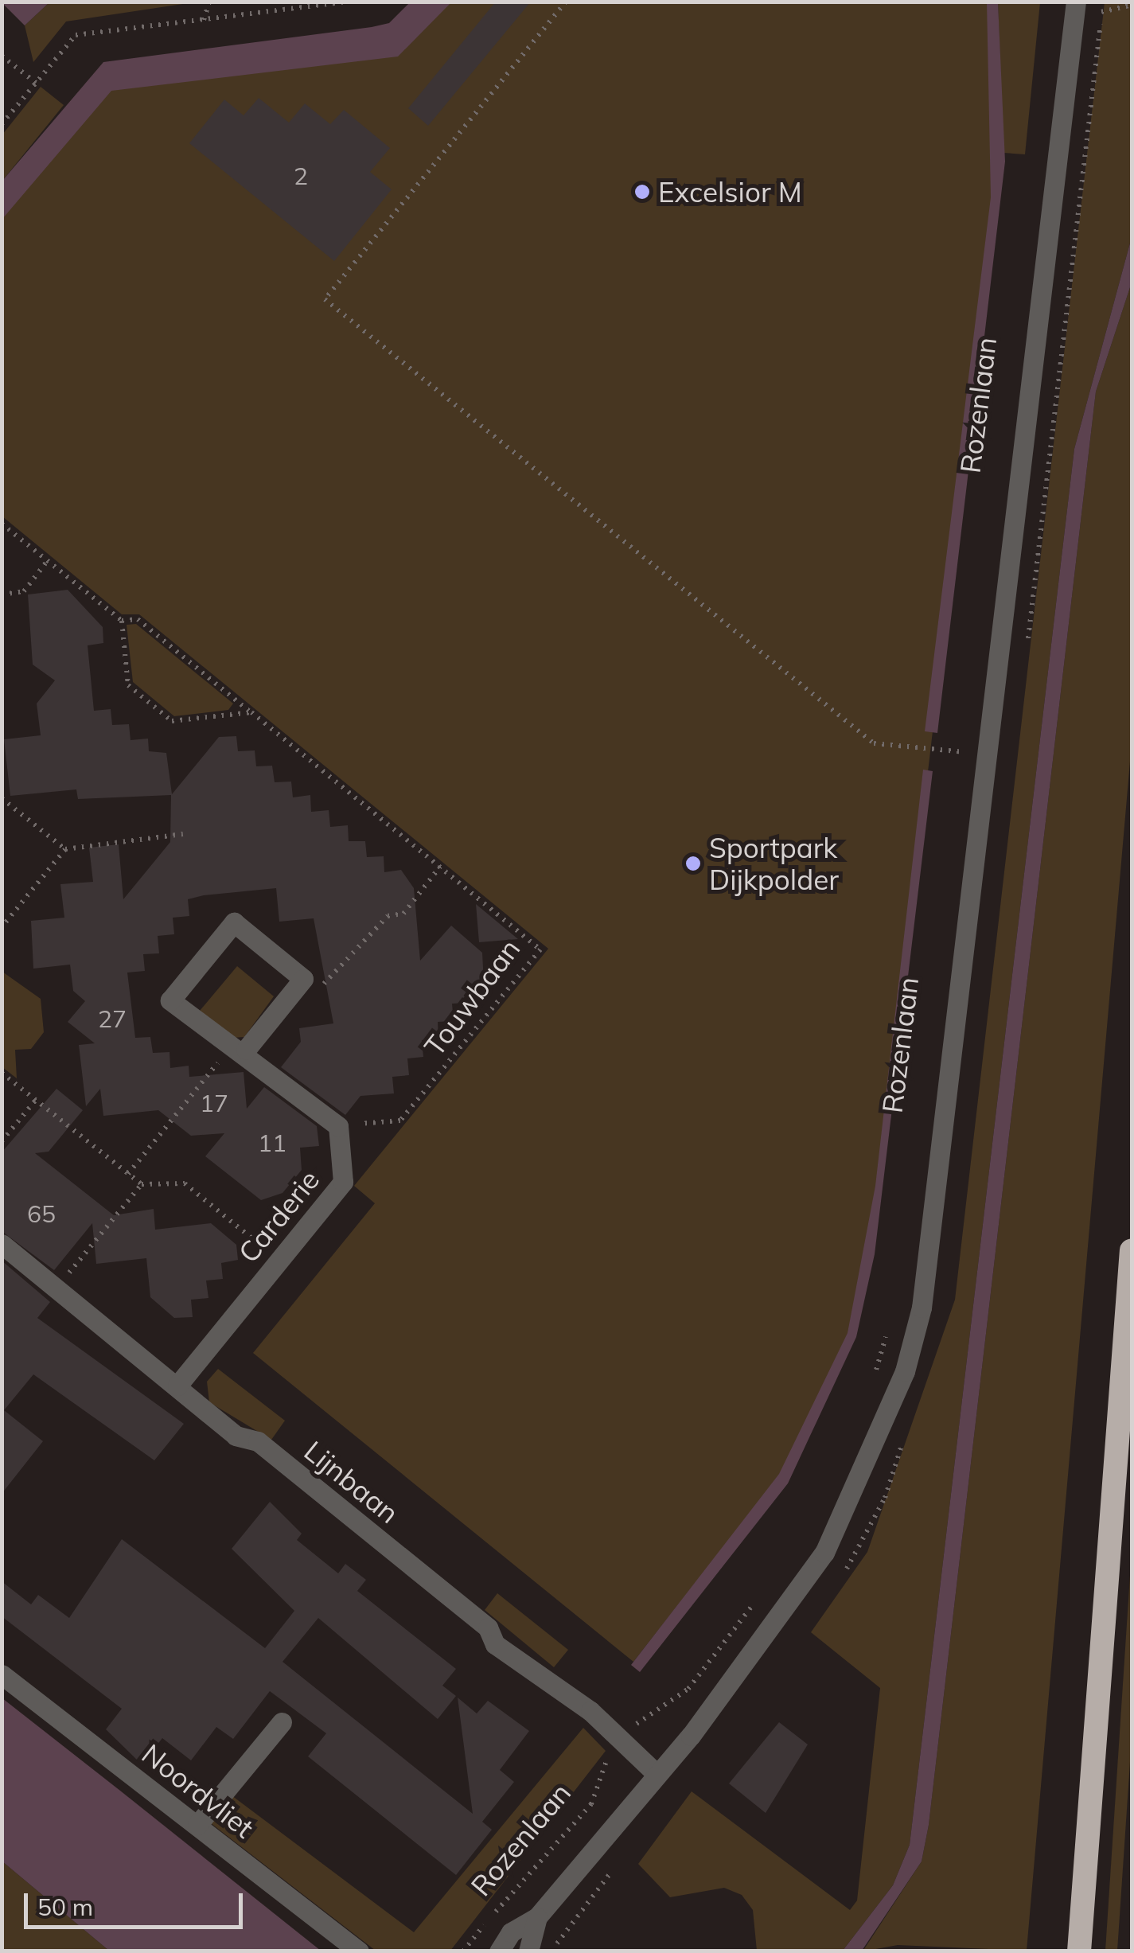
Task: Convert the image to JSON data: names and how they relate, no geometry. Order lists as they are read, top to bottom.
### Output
{
  "streets": {
    "street": [
      "Rozenlaan",
      "Carderie",
      "Lijnbaan",
      "Noordvliet"
    ],
    "path": ["Touwbaan"]
  },
  "crossings": [
    ["Rozenlaan", "Lijnbaan"],
    ["Touwbaan", "Carderie"],
    ["Carderie", "Lijnbaan"]
  ],
  "places": ["Excelsior M", "Sportpark Dijkpolder"],
  "house_numbers": [
    "2",
    "27",
    "17",
    "11",
    "65"
  ],
  "scale_bar": "50 m"
}
